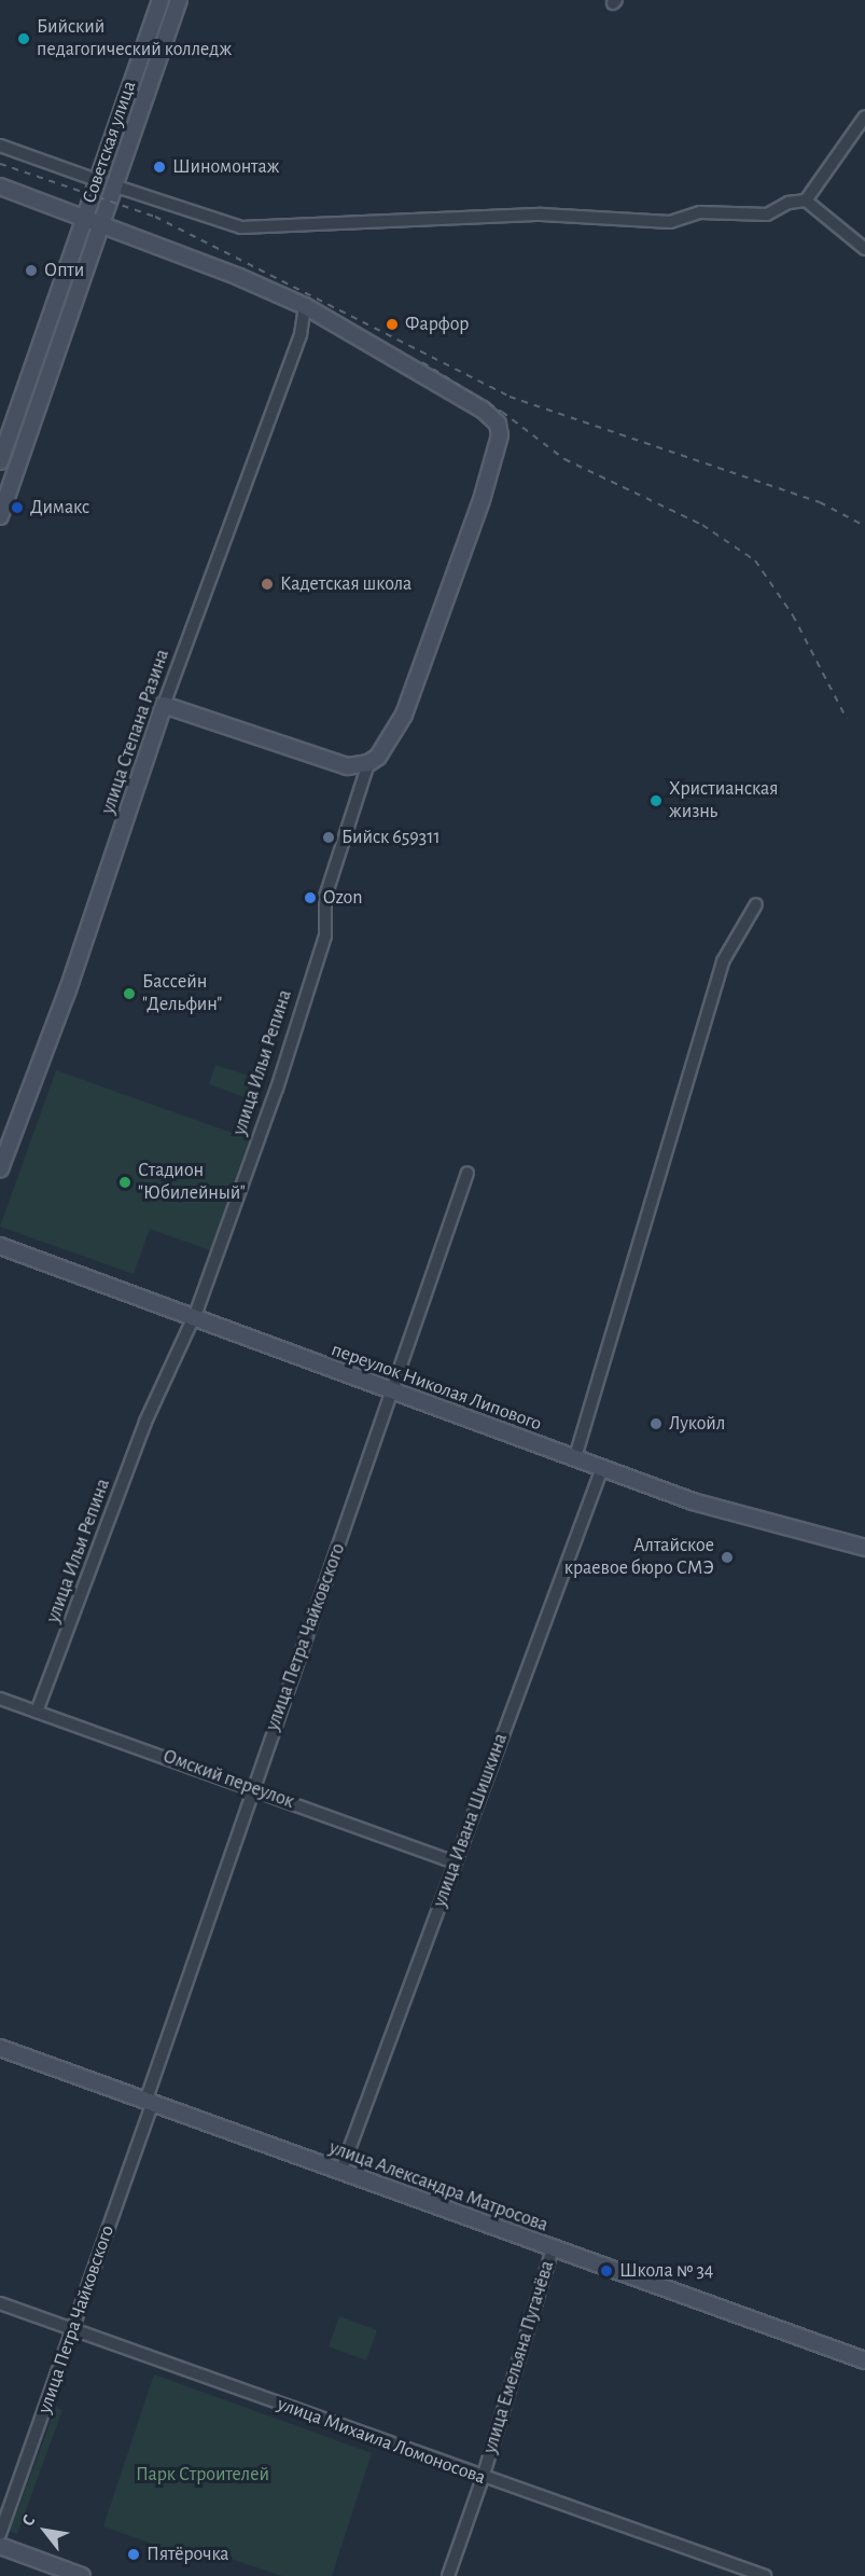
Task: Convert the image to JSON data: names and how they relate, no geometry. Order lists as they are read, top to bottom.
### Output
{
  "streets": {
    "street": [
      "Советская улица",
      "улица Степана Разина",
      "улица Ильи Репина",
      "переулок Николая Липового",
      "улица Петра Чайковского",
      "Омский переулок",
      "улица Ивана Шишкина",
      "улица Александра Матросова",
      "улица Емельяна Пугачёва",
      "улица Михаила Ломоносова"
    ]
  },
  "crossings": [
    ["улица Степана Разина", "улица Ильи Репина"],
    ["улица Ильи Репина", "переулок Николая Липового"],
    ["улица Ильи Репина", "Омский переулок"],
    ["переулок Николая Липового", "улица Петра Чайковского"],
    ["переулок Николая Липового", "улица Ивана Шишкина"],
    ["улица Петра Чайковского", "Омский переулок"],
    ["улица Петра Чайковского", "улица Александра Матросова"],
    ["улица Петра Чайковского", "улица Михаила Ломоносова"],
    ["Омский переулок", "улица Ивана Шишкина"],
    ["улица Ивана Шишкина", "улица Александра Матросова"],
    ["улица Александра Матросова", "улица Емельяна Пугачёва"],
    ["улица Емельяна Пугачёва", "улица Михаила Ломоносова"]
  ],
  "parks": ["Парк Строителей"],
  "places": [
    "Бийский педагогический колледж",
    "Шиномонтаж",
    "Опти",
    "Фарфор",
    "Димакс",
    "Кадетская школа",
    "Христианская жизнь",
    "Бийск 659311",
    "Ozon",
    "Бассейн \"Дельфин\"",
    "Стадион \"Юбилейный\"",
    "Лукойл",
    "Алтайское краевое бюро СМЭ",
    "Школа № 34",
    "Пятёрочка"
  ],
  "north": "top left"
}
